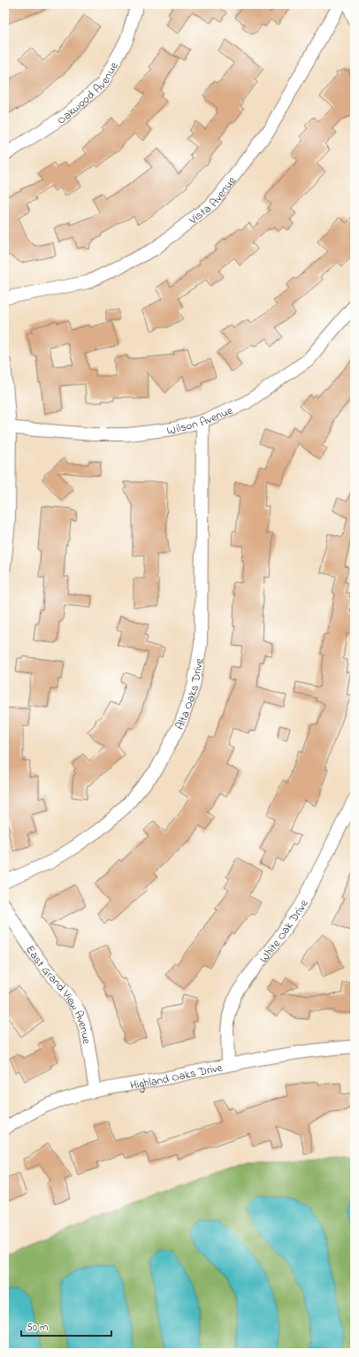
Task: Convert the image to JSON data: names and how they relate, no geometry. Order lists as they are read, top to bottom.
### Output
{
  "streets": {
    "street": [
      "Oakwood Avenue",
      "Vista Avenue",
      "Wilson Avenue",
      "Alta Oaks Drive",
      "White Oak Drive",
      "East Grand View Avenue",
      "Highland Oaks Drive"
    ]
  },
  "crossings": [
    ["Wilson Avenue", "Alta Oaks Drive"],
    ["White Oak Drive", "Highland Oaks Drive"],
    ["East Grand View Avenue", "Highland Oaks Drive"]
  ],
  "scale_bar": "50 m"
}
